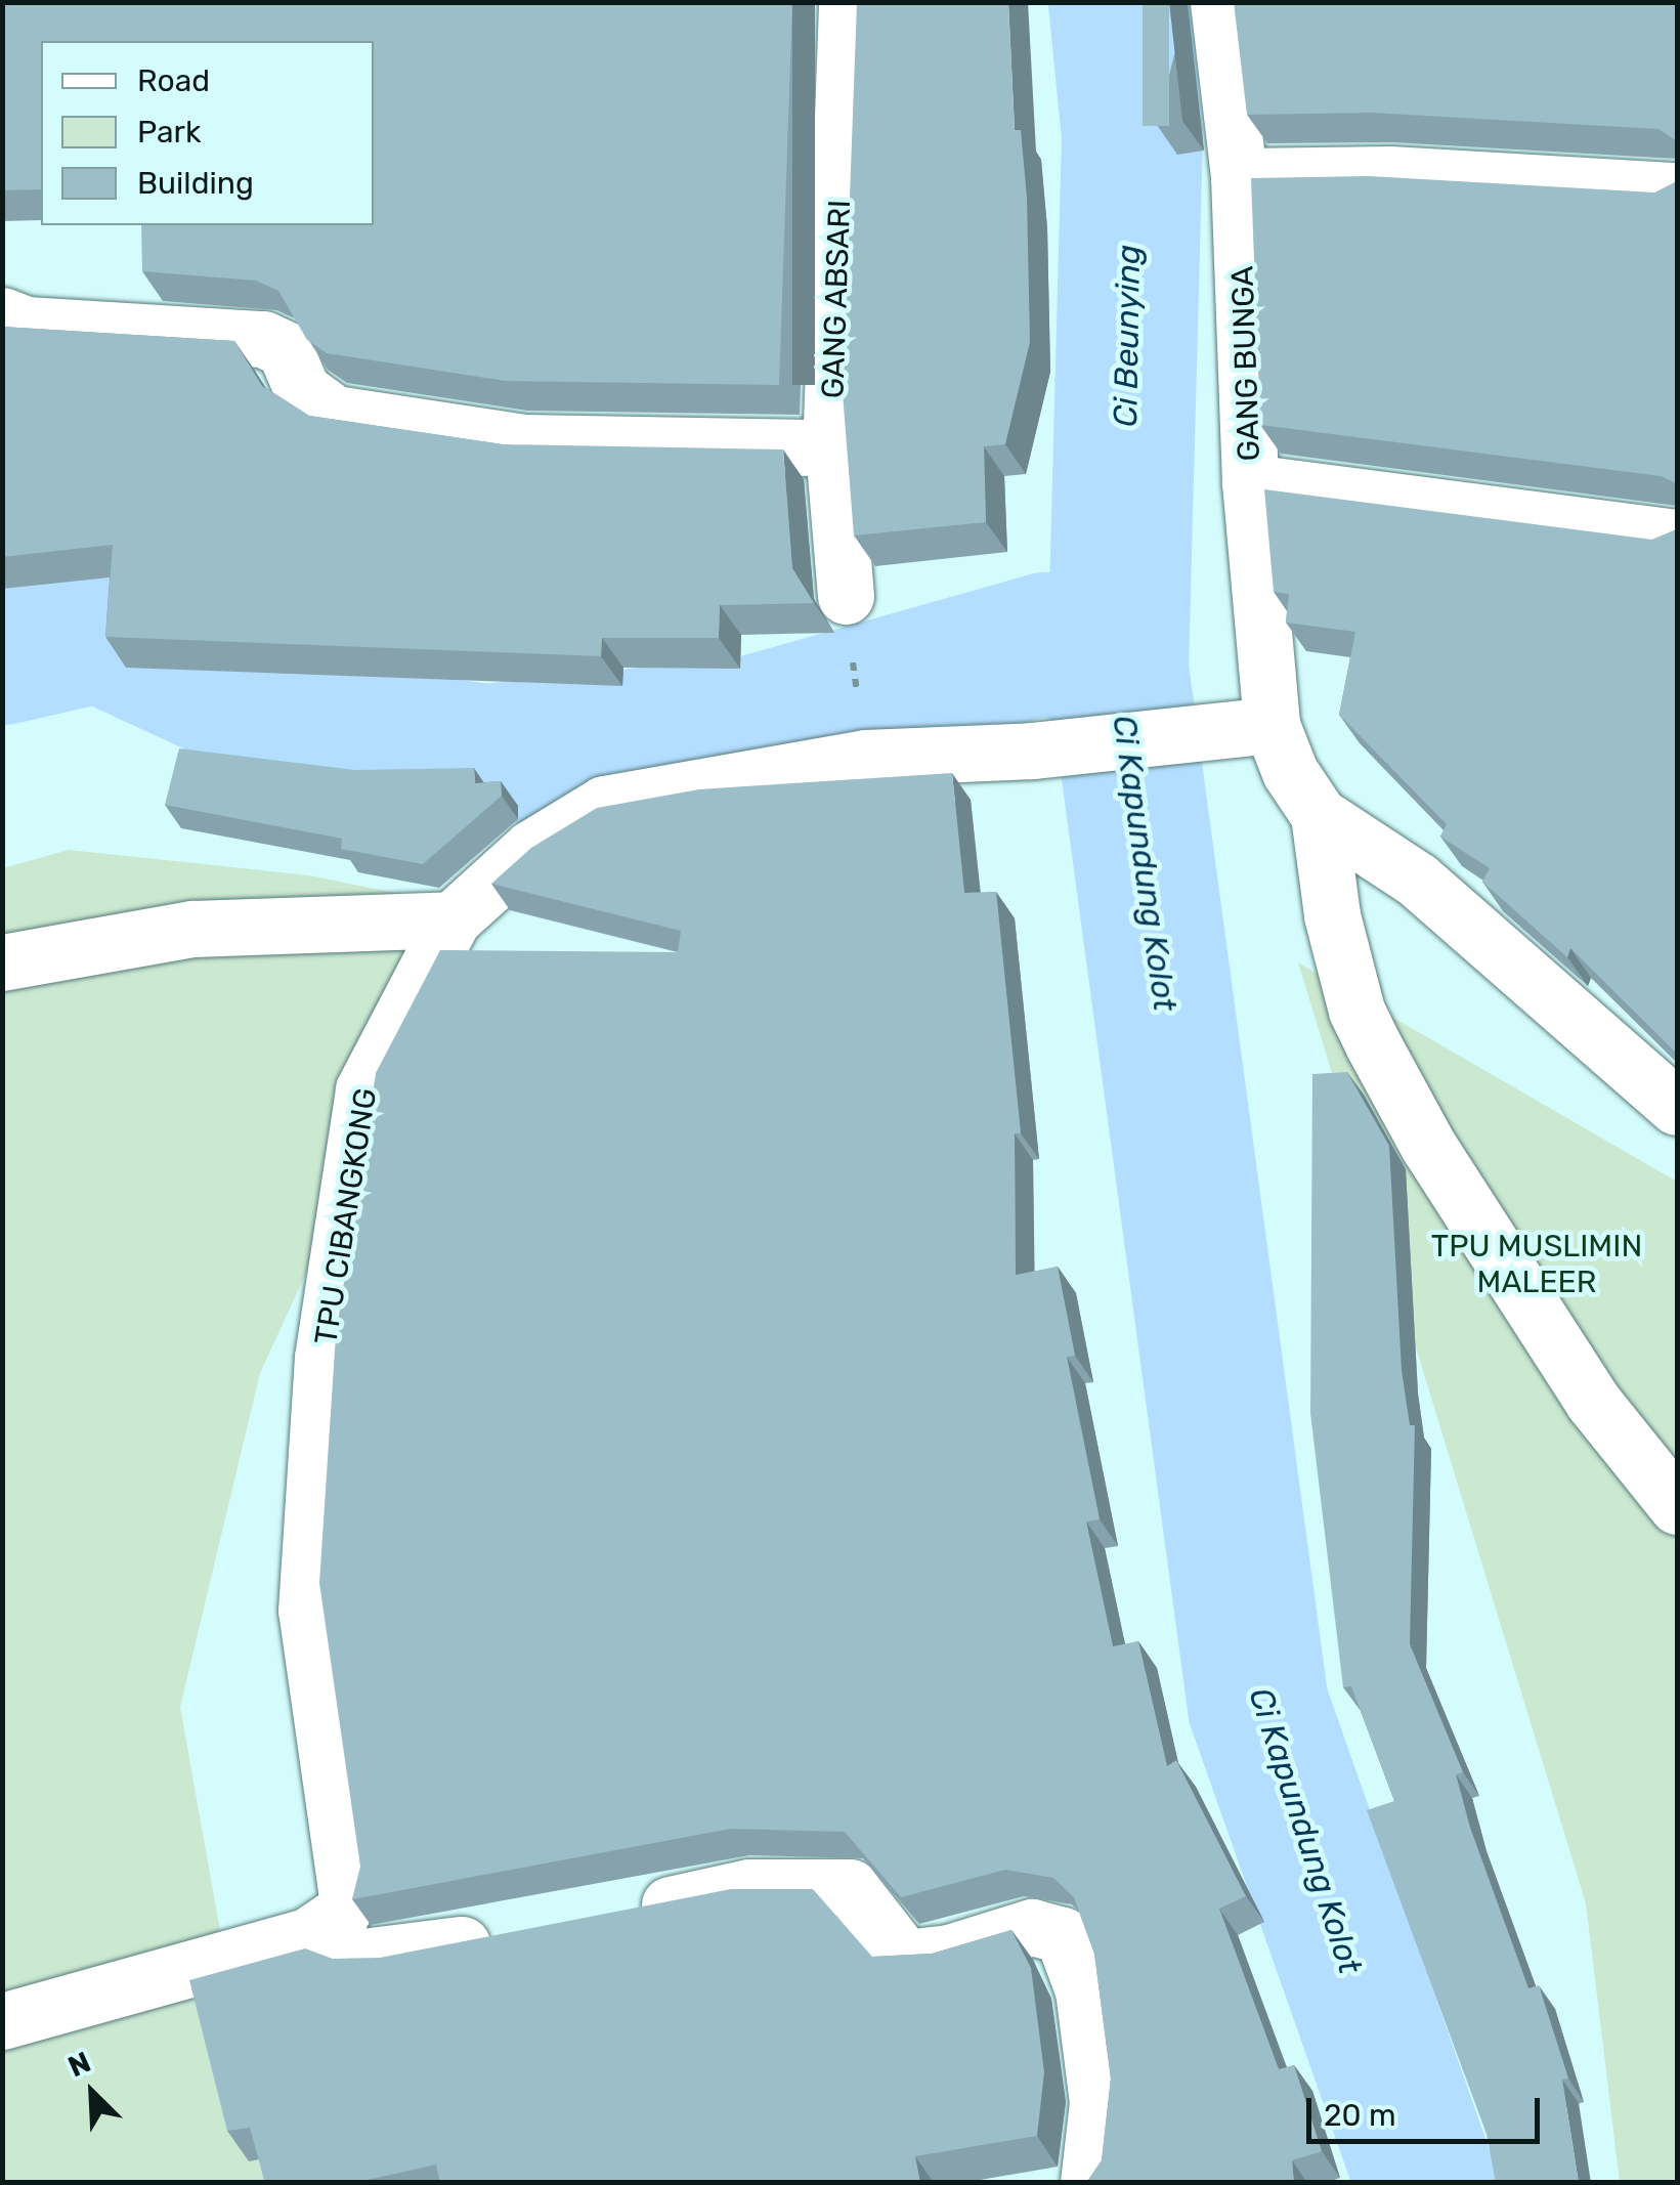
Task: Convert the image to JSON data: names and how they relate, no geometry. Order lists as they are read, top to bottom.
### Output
{
  "streets": {
    "street": ["GANG ABSARI", "GANG BUNGA", "TPU CIBANGKONG"]
  },
  "crossings": [
    ["GANG BUNGA", "TPU CIBANGKONG"]
  ],
  "water": ["Ci Beunying", "Ci Kapundung Kolot"],
  "parks": ["TPU MUSLIMIN MALEER"],
  "legend": ["Road", "Park", "Building"],
  "scale_bar": "20 m",
  "north": "top left"
}
